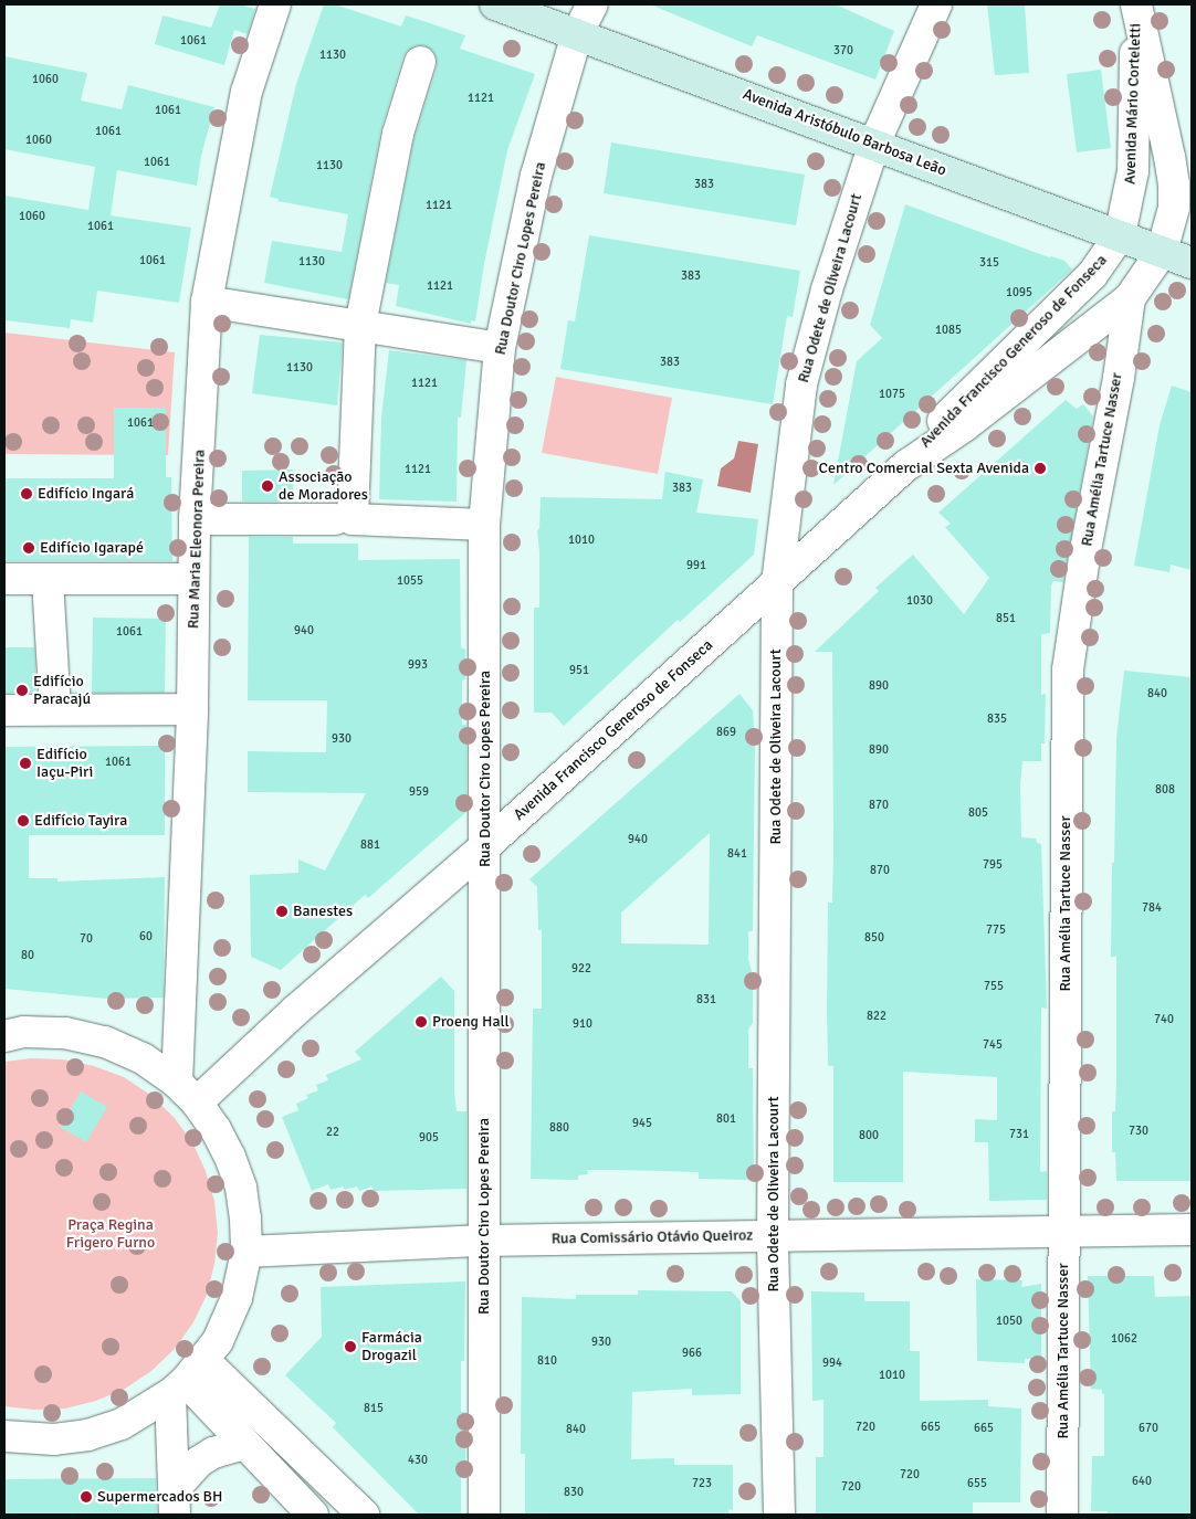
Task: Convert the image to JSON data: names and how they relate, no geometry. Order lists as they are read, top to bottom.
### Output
{
  "streets": {
    "street": [
      "Avenida Mário Corteletti",
      "Avenida Aristóbulo Barbosa Leão",
      "Rua Doutor Ciro Lopes Pereira",
      "Rua Odete de Oliveira Lacourt",
      "Avenida Francisco Generoso de Fonseca",
      "Rua Amélia Tartuce Nasser",
      "Rua Maria Eleonora Pereira",
      "Rua Comissário Otávio Queiroz"
    ]
  },
  "crossings": [
    ["Avenida Mário Corteletti", "Avenida Aristóbulo Barbosa Leão"],
    ["Avenida Mário Corteletti", "Avenida Francisco Generoso de Fonseca"],
    ["Avenida Aristóbulo Barbosa Leão", "Rua Doutor Ciro Lopes Pereira"],
    ["Avenida Aristóbulo Barbosa Leão", "Rua Odete de Oliveira Lacourt"],
    ["Avenida Aristóbulo Barbosa Leão", "Avenida Francisco Generoso de Fonseca"],
    ["Rua Doutor Ciro Lopes Pereira", "Avenida Francisco Generoso de Fonseca"],
    ["Rua Doutor Ciro Lopes Pereira", "Rua Comissário Otávio Queiroz"],
    ["Rua Odete de Oliveira Lacourt", "Avenida Francisco Generoso de Fonseca"],
    ["Rua Odete de Oliveira Lacourt", "Rua Comissário Otávio Queiroz"],
    ["Avenida Francisco Generoso de Fonseca", "Rua Amélia Tartuce Nasser"],
    ["Avenida Francisco Generoso de Fonseca", "Rua Maria Eleonora Pereira"],
    ["Rua Amélia Tartuce Nasser", "Rua Comissário Otávio Queiroz"]
  ],
  "parks": ["Praça Regina Frigero Furno"],
  "places": [
    "Centro Comercial Sexta Avenida",
    "Associação de Moradores",
    "Edifício Ingará",
    "Edifício Igarapé",
    "Edifício Paracajú",
    "Edifício Iaçu-Piri",
    "Edifício Tayira",
    "Banestes",
    "Proeng Hall",
    "Farmácia Drogazil",
    "Supermercados BH"
  ],
  "house_numbers": [
    "1061",
    "370",
    "1130",
    "1060",
    "1121",
    "1061",
    "1061",
    "1060",
    "1061",
    "1130",
    "383",
    "1121",
    "1060",
    "1061",
    "1061",
    "1130",
    "315",
    "383",
    "1121",
    "1095",
    "1085",
    "383",
    "1130",
    "1121",
    "1075",
    "1061",
    "1121",
    "383",
    "1010",
    "991",
    "1055",
    "1030",
    "851",
    "940",
    "1061",
    "993",
    "951",
    "890",
    "840",
    "835",
    "869",
    "930",
    "890",
    "1061",
    "808",
    "959",
    "870",
    "805",
    "940",
    "881",
    "841",
    "795",
    "870",
    "784",
    "775",
    "60",
    "850",
    "70",
    "80",
    "922",
    "755",
    "831",
    "822",
    "740",
    "910",
    "745",
    "801",
    "945",
    "880",
    "730",
    "22",
    "731",
    "800",
    "905",
    "1050",
    "1062",
    "930",
    "966",
    "810",
    "994",
    "1010",
    "815",
    "720",
    "665",
    "665",
    "670",
    "840",
    "430",
    "720",
    "640",
    "723",
    "655",
    "720",
    "830"
  ]
}
